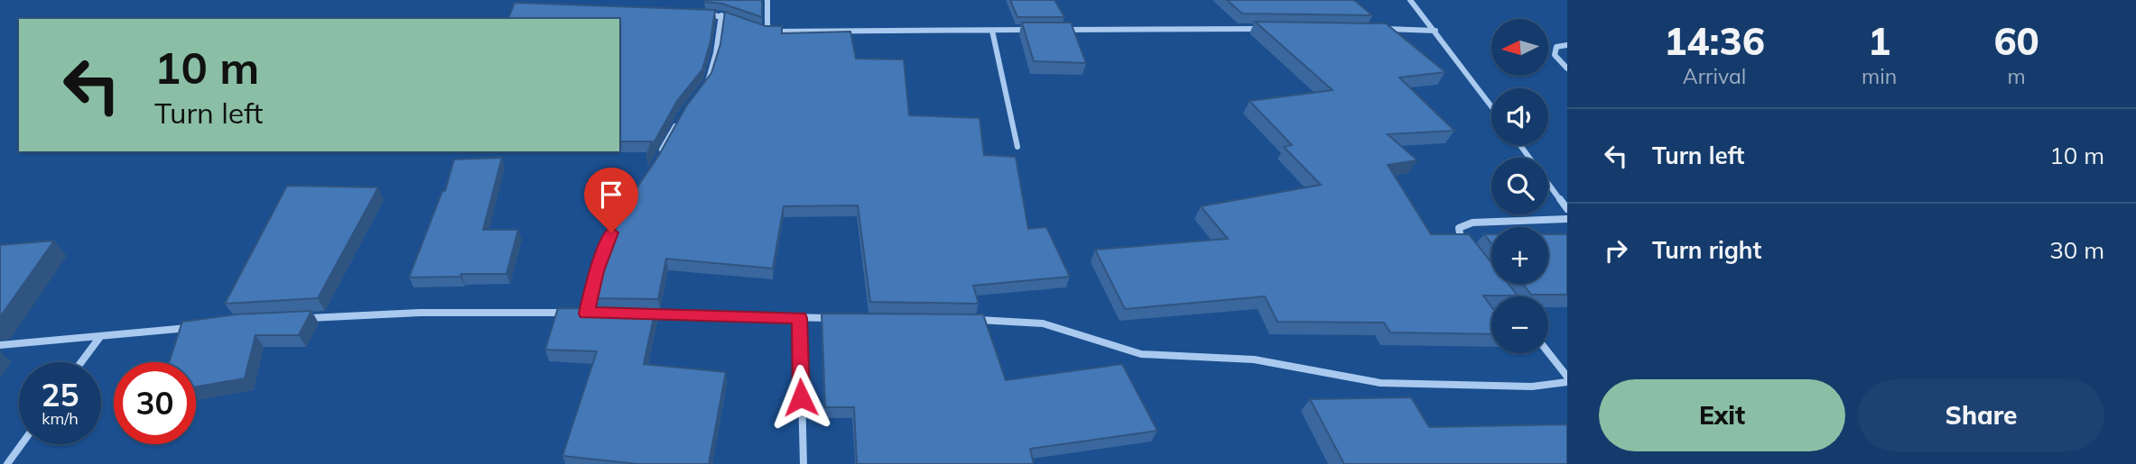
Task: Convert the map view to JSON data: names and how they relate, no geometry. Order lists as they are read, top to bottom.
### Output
{
  "north": "left",
  "page": {
    "eta": [
      "14:36",
      "Arrival",
      "1",
      "min",
      "60",
      "m"
    ],
    "map_buttons": ["+", "−"],
    "turn": ["10 m", "Turn left"],
    "list": [
      {
        "name": "Turn left",
        "value": "10 m"
      },
      {
        "name": "Turn right",
        "value": "30 m"
      }
    ],
    "speed": "25 km/h",
    "limit": "30",
    "buttons": ["Exit", "Share"]
  }
}
